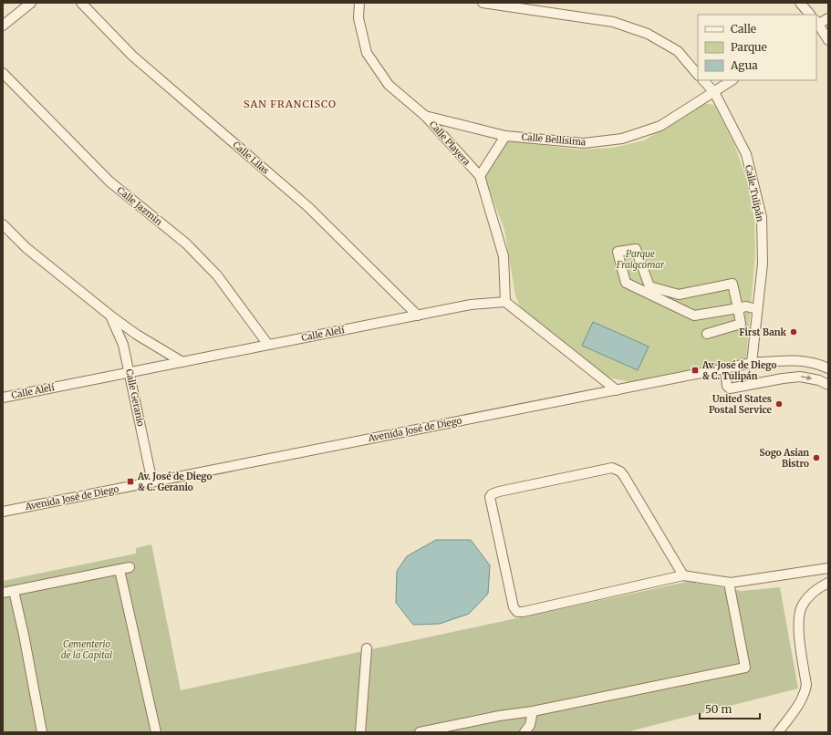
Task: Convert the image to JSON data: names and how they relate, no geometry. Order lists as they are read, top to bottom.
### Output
{
  "streets": {
    "street": [
      "Calle Bellísima",
      "Calle Playera",
      "Calle Lilas",
      "Calle Tulipán",
      "Calle Jazmín",
      "Calle Alelí",
      "Calle Geranio",
      "Avenida José de Diego"
    ]
  },
  "crossings": [
    ["Calle Bellísima", "Calle Playera"],
    ["Calle Bellísima", "Calle Tulipán"],
    ["Calle Playera", "Calle Alelí"],
    ["Calle Lilas", "Calle Alelí"],
    ["Calle Tulipán", "Avenida José de Diego"],
    ["Calle Jazmín", "Calle Alelí"],
    ["Calle Alelí", "Calle Geranio"],
    ["Calle Geranio", "Avenida José de Diego"]
  ],
  "districts": ["SAN FRANCISCO"],
  "parks": ["Parque Fraigcomar", "Cementerio de la Capital"],
  "places": {
    "other": ["First Bank", "United States Postal Service", "Sogo Asian Bistro"],
    "transit": ["Av. José de Diego & C. Tulipán", "Av. José de Diego & C. Geranio"]
  },
  "legend": ["Calle", "Parque", "Agua"],
  "scale_bar": "50 m"
}
